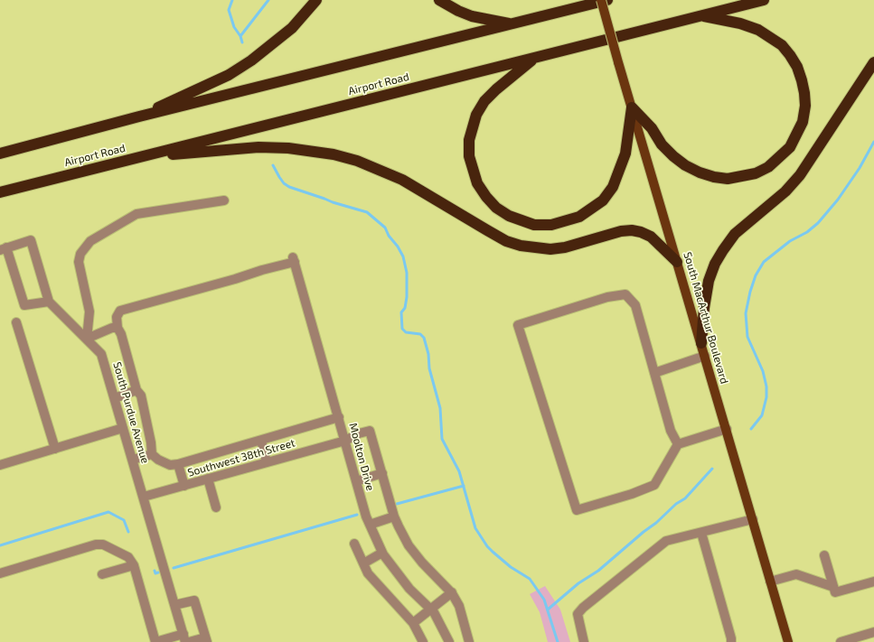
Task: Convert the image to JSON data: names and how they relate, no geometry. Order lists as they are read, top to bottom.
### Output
{
  "streets": {
    "highway": ["Airport Road"],
    "main road": ["South MacArthur Boulevard"],
    "street": ["South Purdue Avenue", "Moolton Drive", "Southwest 38th Street"]
  },
  "crossings": [
    ["South Purdue Avenue", "Southwest 38th Street"],
    ["Moolton Drive", "Southwest 38th Street"]
  ]
}
